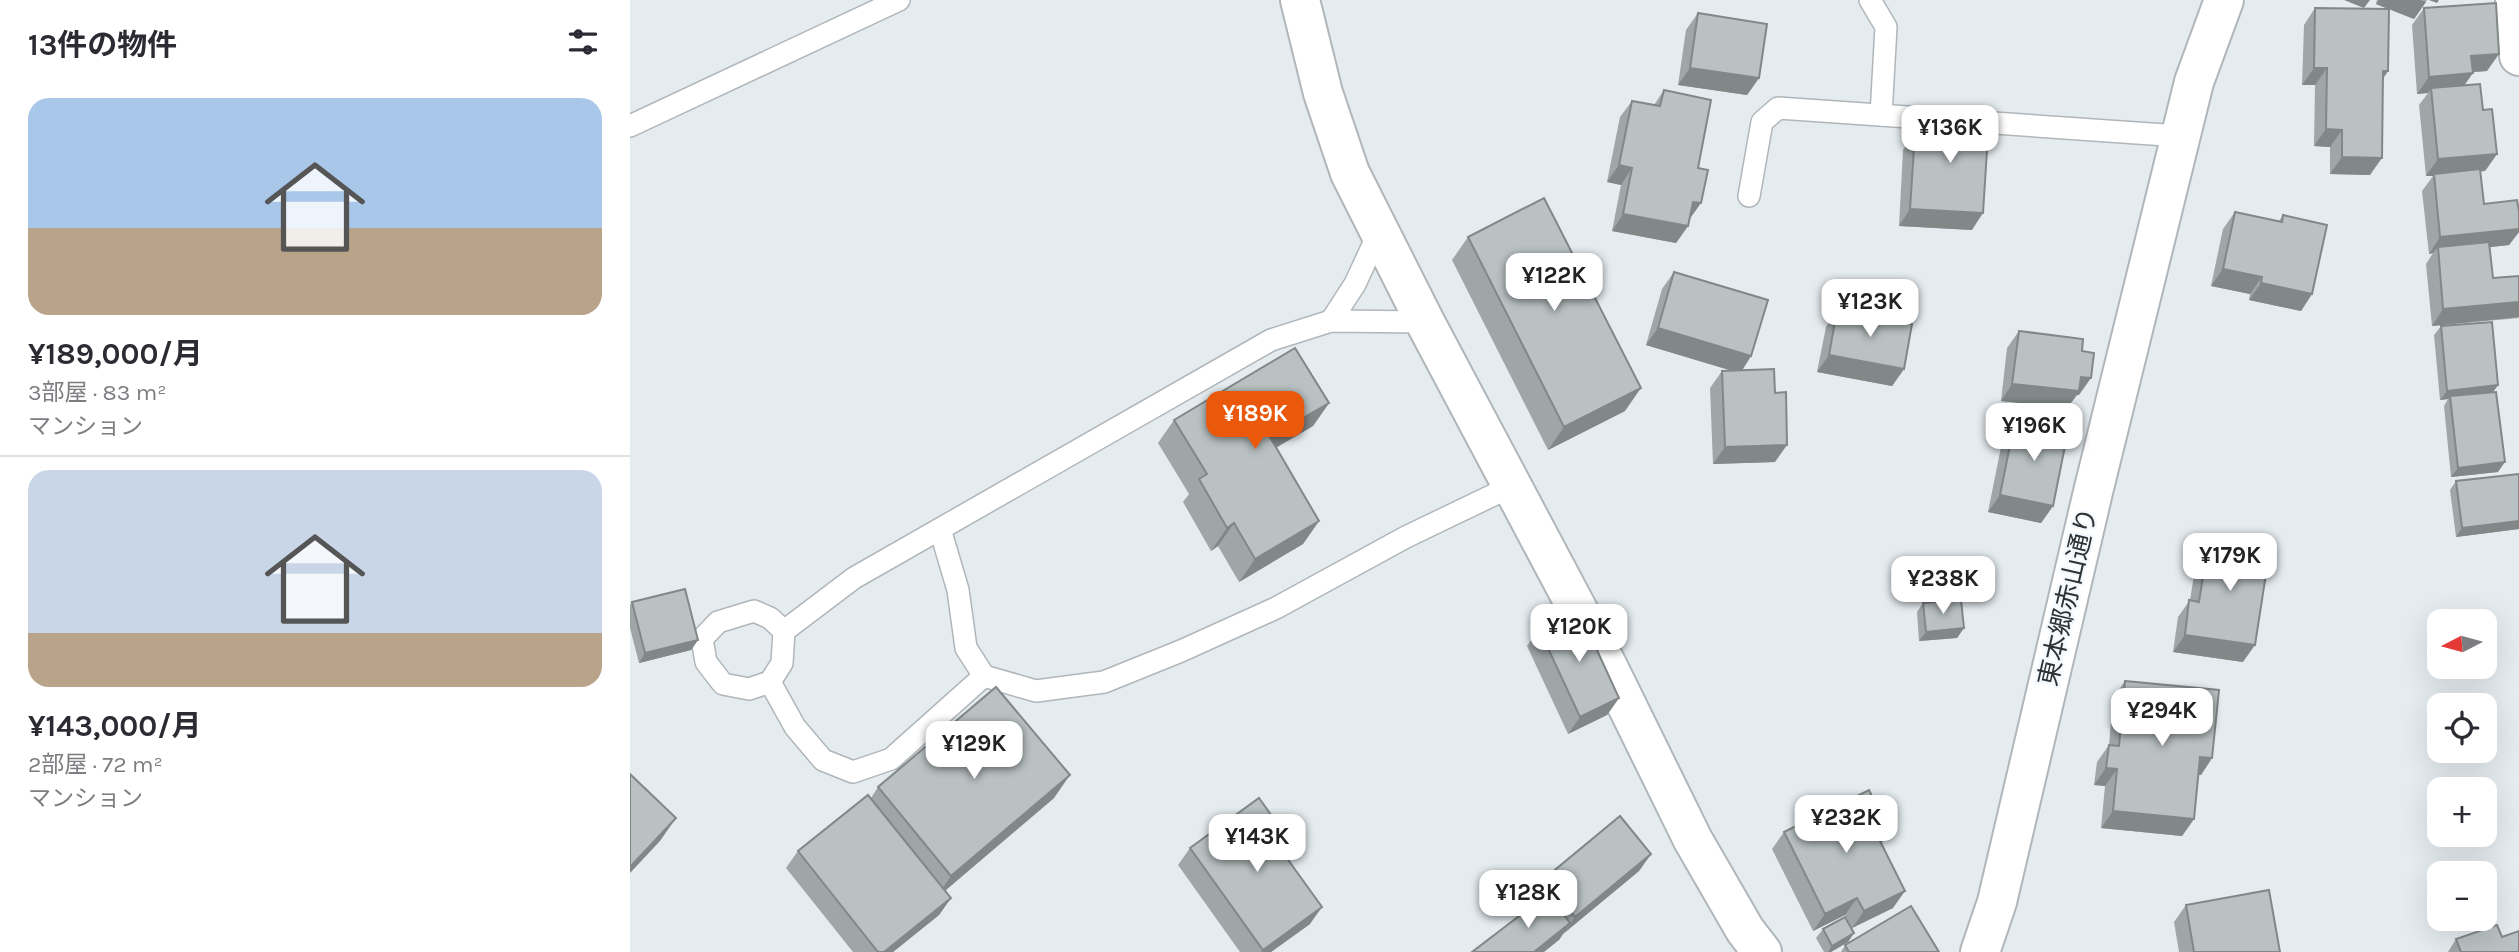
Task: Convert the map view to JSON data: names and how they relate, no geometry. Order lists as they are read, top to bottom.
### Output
{
  "streets": {
    "street": ["東本郷赤山通り"]
  },
  "north": "left",
  "page": {
    "heading": "13件の物件",
    "list": [
      {
        "name": "¥189,000/月",
        "note": "3部屋 · 83 m² · マンション"
      },
      {
        "name": "¥143,000/月",
        "note": "2部屋 · 72 m² · マンション"
      }
    ],
    "price": [
      "¥136K",
      "¥122K",
      "¥123K",
      "¥189K",
      "¥196K",
      "¥179K",
      "¥238K",
      "¥120K",
      "¥294K",
      "¥129K",
      "¥232K",
      "¥143K",
      "¥128K"
    ],
    "map_buttons": ["+", "−"]
  }
}
